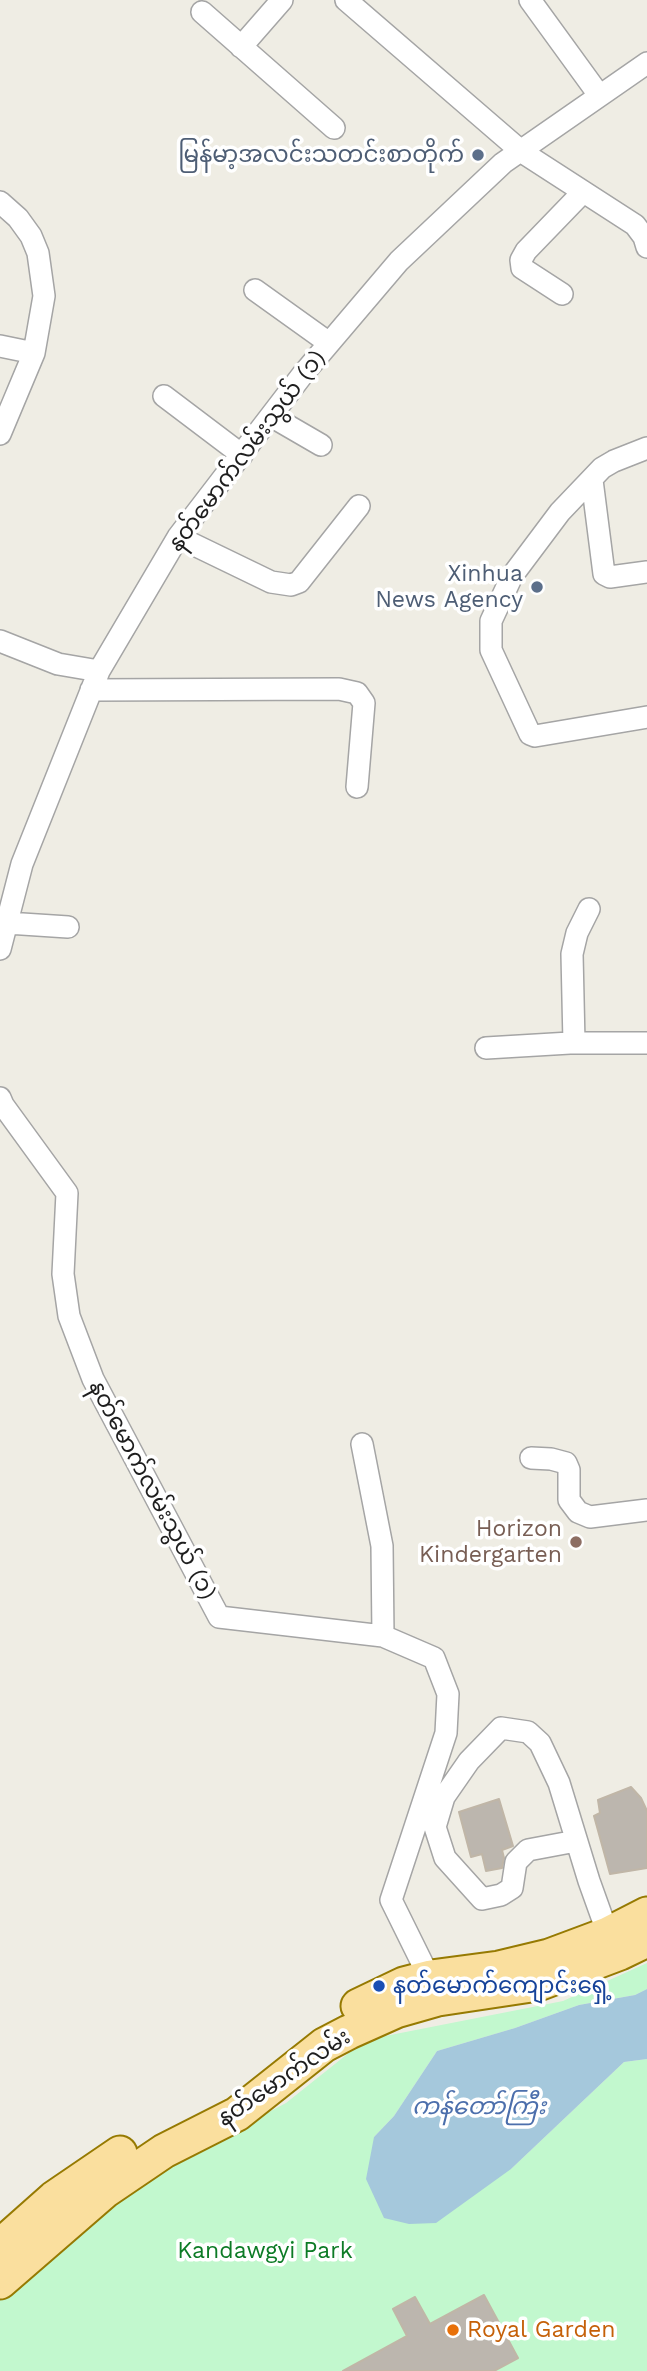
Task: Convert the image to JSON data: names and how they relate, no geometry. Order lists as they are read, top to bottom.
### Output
{
  "streets": {
    "main road": ["နတ်မောက်လမ်း"],
    "street": ["နတ်မောက်လမ်းသွယ် (၁)"]
  },
  "crossings": [
    ["နတ်မောက်လမ်းသွယ် (၁)", "နတ်မောက်လမ်း"]
  ],
  "water": ["ကန်တော်ကြီး"],
  "parks": ["Kandawgyi Park"],
  "places": [
    "မြန်မာ့အလင်းသတင်းစာတိုက်",
    "Xinhua News Agency",
    "Horizon Kindergarten",
    "နတ်မောက်ကျောင်းရှေ့",
    "Royal Garden"
  ]
}
